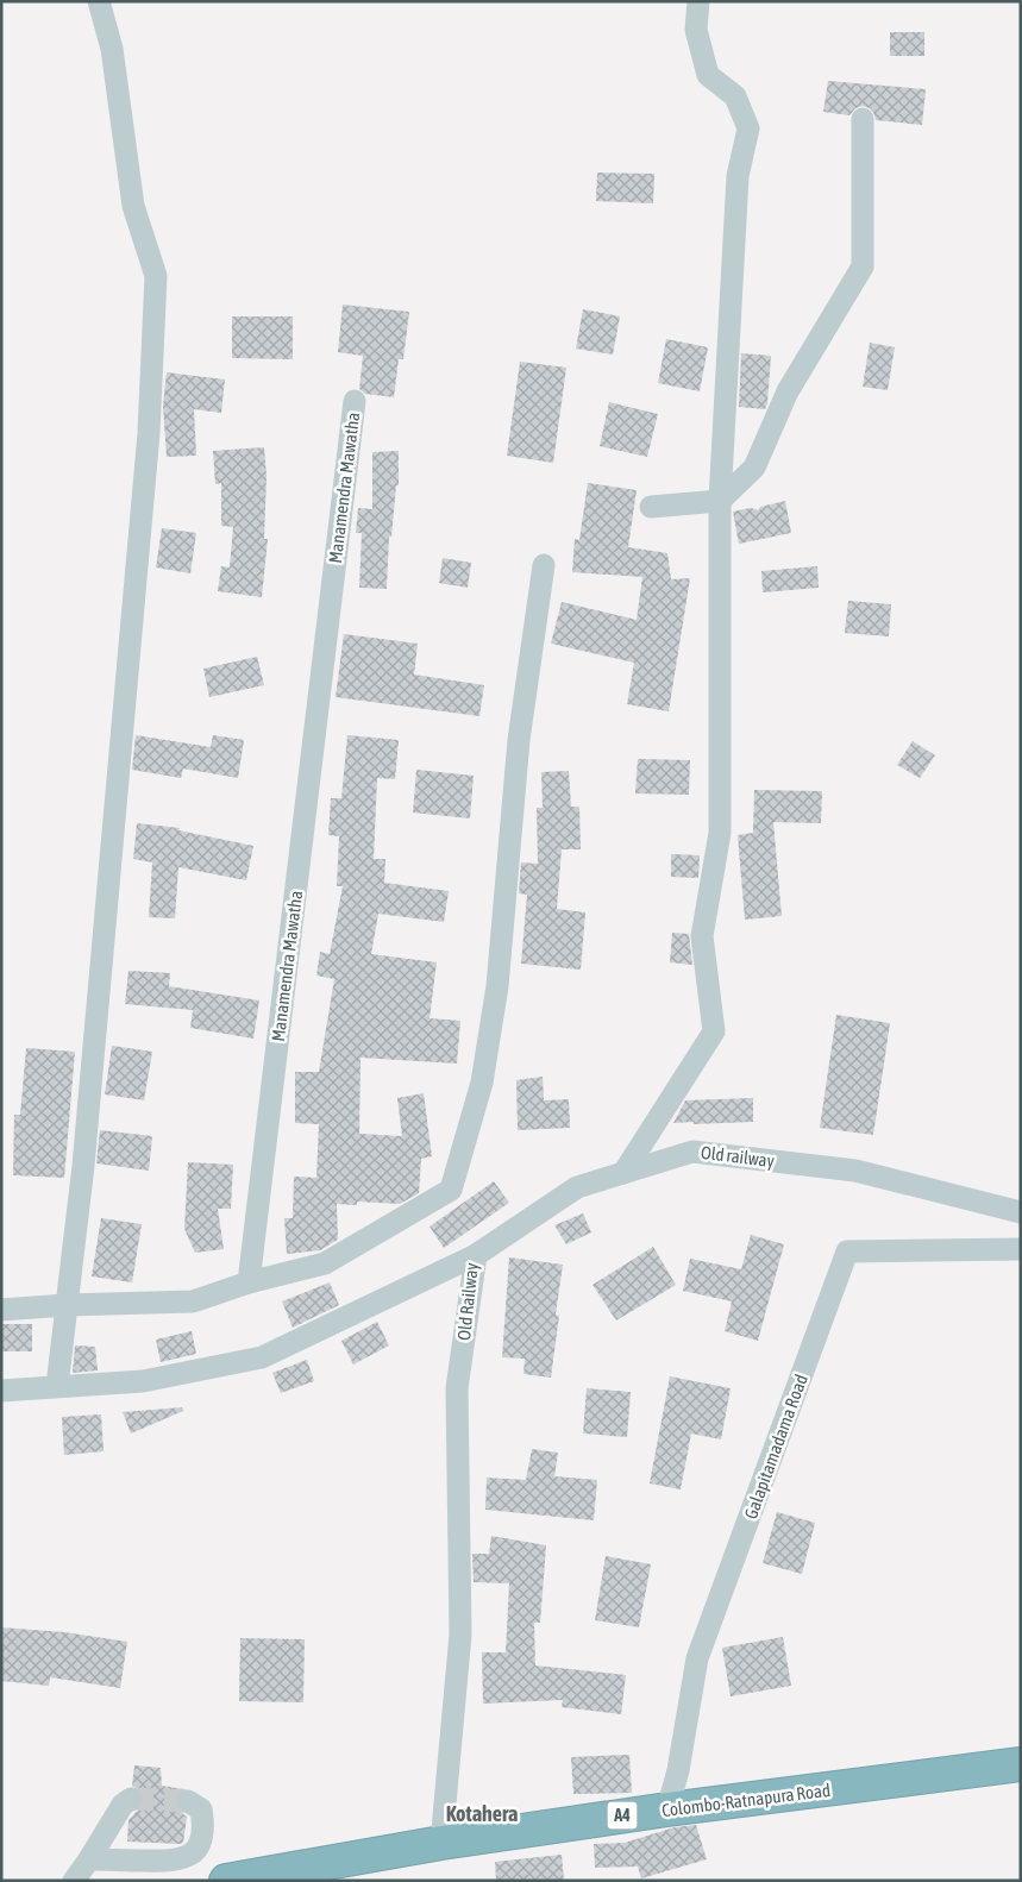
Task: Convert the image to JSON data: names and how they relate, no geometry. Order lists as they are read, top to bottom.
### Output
{
  "streets": {
    "highway": ["Colombo-Ratnapura Road", "A4"],
    "street": [
      "Manamendra Mawatha",
      "Old railway",
      "Old Railway",
      "Galapitamadama Road"
    ]
  },
  "crossings": [
    ["Old railway", "Old Railway"],
    ["Old Railway", "Colombo-Ratnapura Road"],
    ["Galapitamadama Road", "Colombo-Ratnapura Road"]
  ],
  "districts": ["Kotahera"]
}
